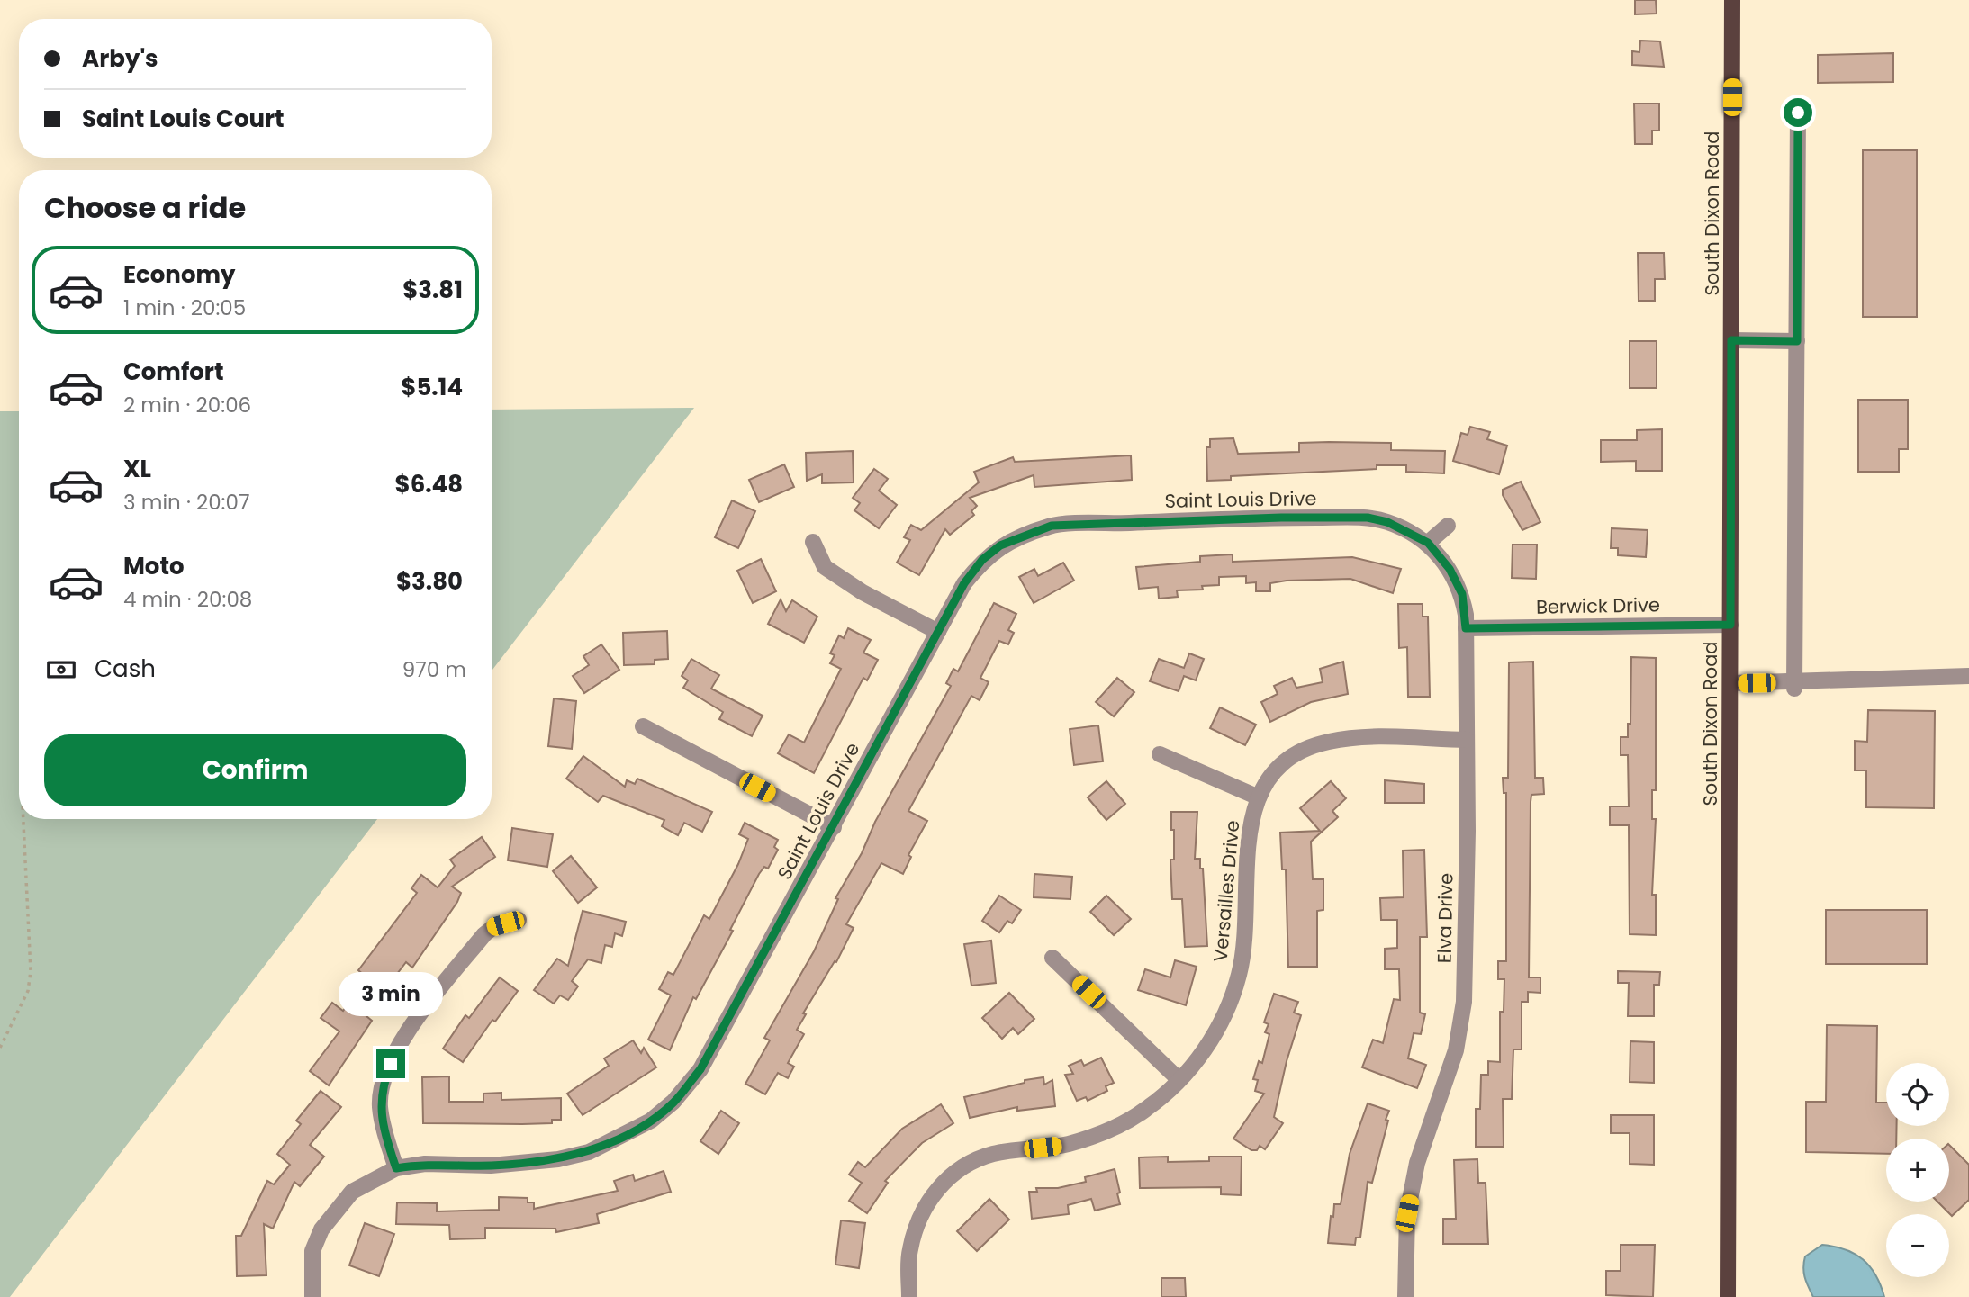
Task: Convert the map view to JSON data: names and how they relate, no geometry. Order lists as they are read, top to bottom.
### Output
{
  "streets": {
    "main road": ["South Dixon Road"],
    "street": [
      "Saint Louis Drive",
      "Berwick Drive",
      "Versailles Drive",
      "Elva Drive"
    ]
  },
  "crossings": [
    ["South Dixon Road", "Berwick Drive"],
    ["Saint Louis Drive", "Elva Drive"],
    ["Berwick Drive", "Elva Drive"],
    ["Versailles Drive", "Elva Drive"]
  ],
  "page": {
    "banner": ["Arby's", "Saint Louis Court"],
    "heading": "Choose a ride",
    "list": [
      {
        "name": "Economy",
        "note": "1 min · 20:05",
        "value": "$3.81"
      },
      {
        "name": "Comfort",
        "note": "2 min · 20:06",
        "value": "$5.14"
      },
      {
        "name": "XL",
        "note": "3 min · 20:07",
        "value": "$6.48"
      },
      {
        "name": "Moto",
        "note": "4 min · 20:08",
        "value": "$3.80"
      }
    ],
    "pay": ["Cash", "970 m"],
    "buttons": "Confirm",
    "bubble": "3 min",
    "map_buttons": ["+", "−"]
  }
}
